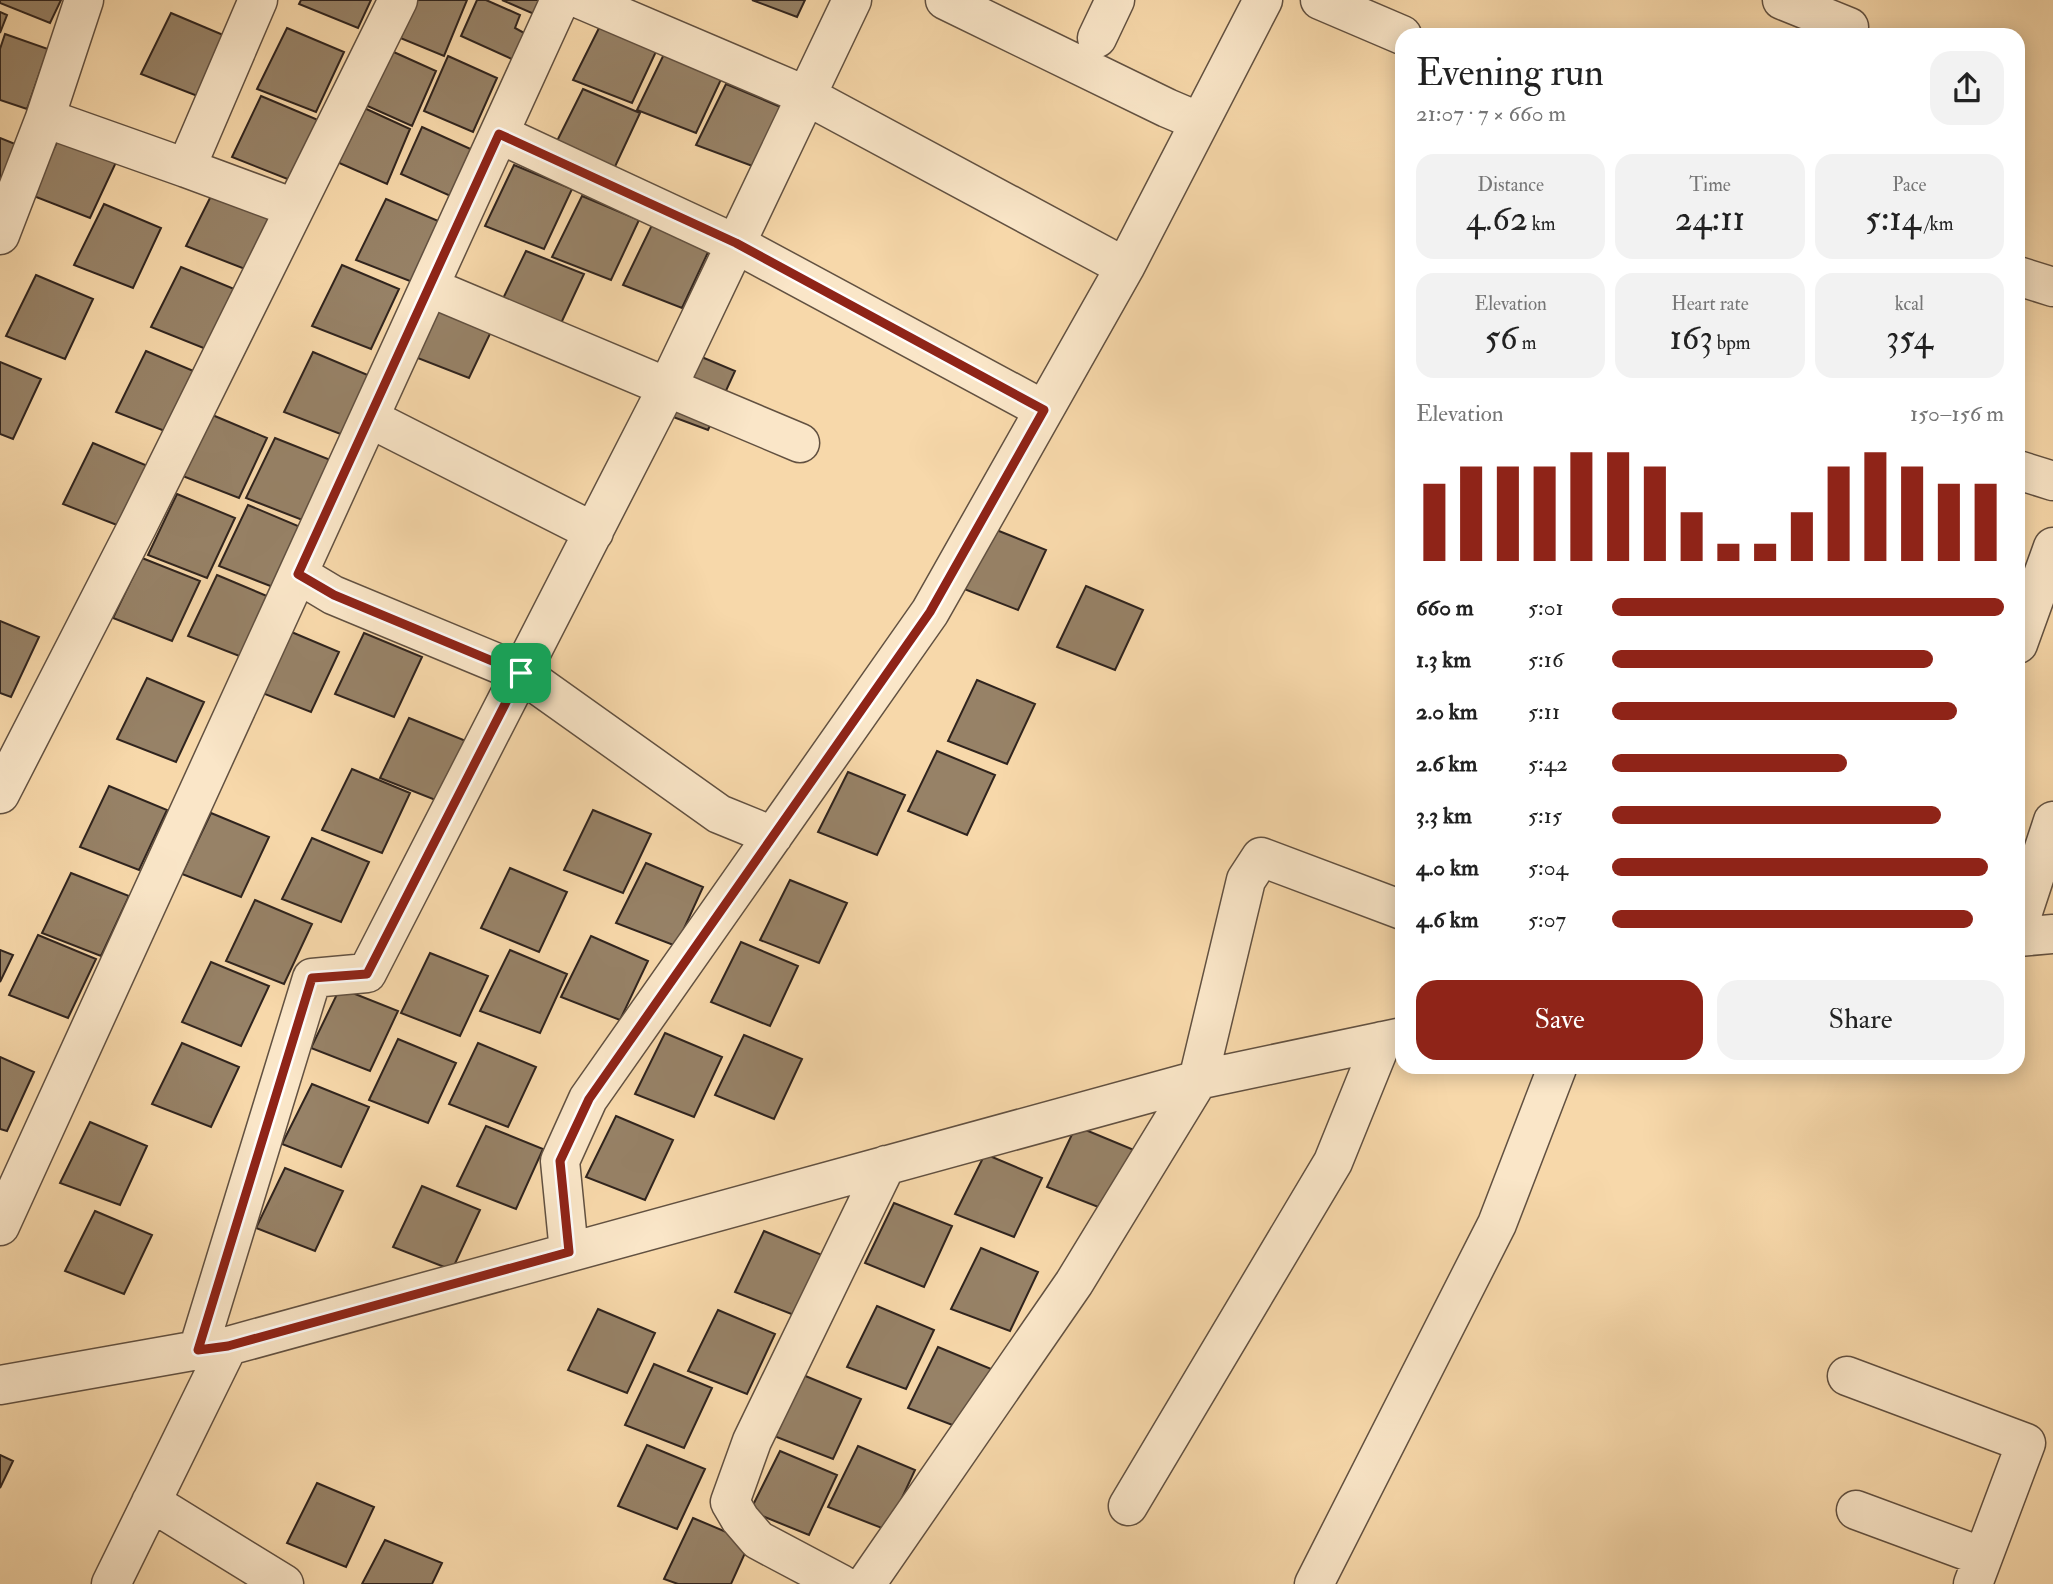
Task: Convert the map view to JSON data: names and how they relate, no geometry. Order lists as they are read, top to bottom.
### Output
{
  "page": {
    "heading": ["Evening run", "21:07 · 7 × 660 m"],
    "stats": [
      ["Distance", "4.62 km"],
      ["Time", "24:11"],
      ["Pace", "5:14 /km"],
      ["Elevation", "56 m"],
      ["Heart rate", "163 bpm"],
      ["kcal", "354"]
    ],
    "chart": ["Elevation", "150–156 m"],
    "list": [
      {
        "name": "660 m",
        "note": "5:01"
      },
      {
        "name": "1.3 km",
        "note": "5:16"
      },
      {
        "name": "2.0 km",
        "note": "5:11"
      },
      {
        "name": "2.6 km",
        "note": "5:42"
      },
      {
        "name": "3.3 km",
        "note": "5:15"
      },
      {
        "name": "4.0 km",
        "note": "5:04"
      },
      {
        "name": "4.6 km",
        "note": "5:07"
      }
    ],
    "buttons": ["Save", "Share"]
  }
}
